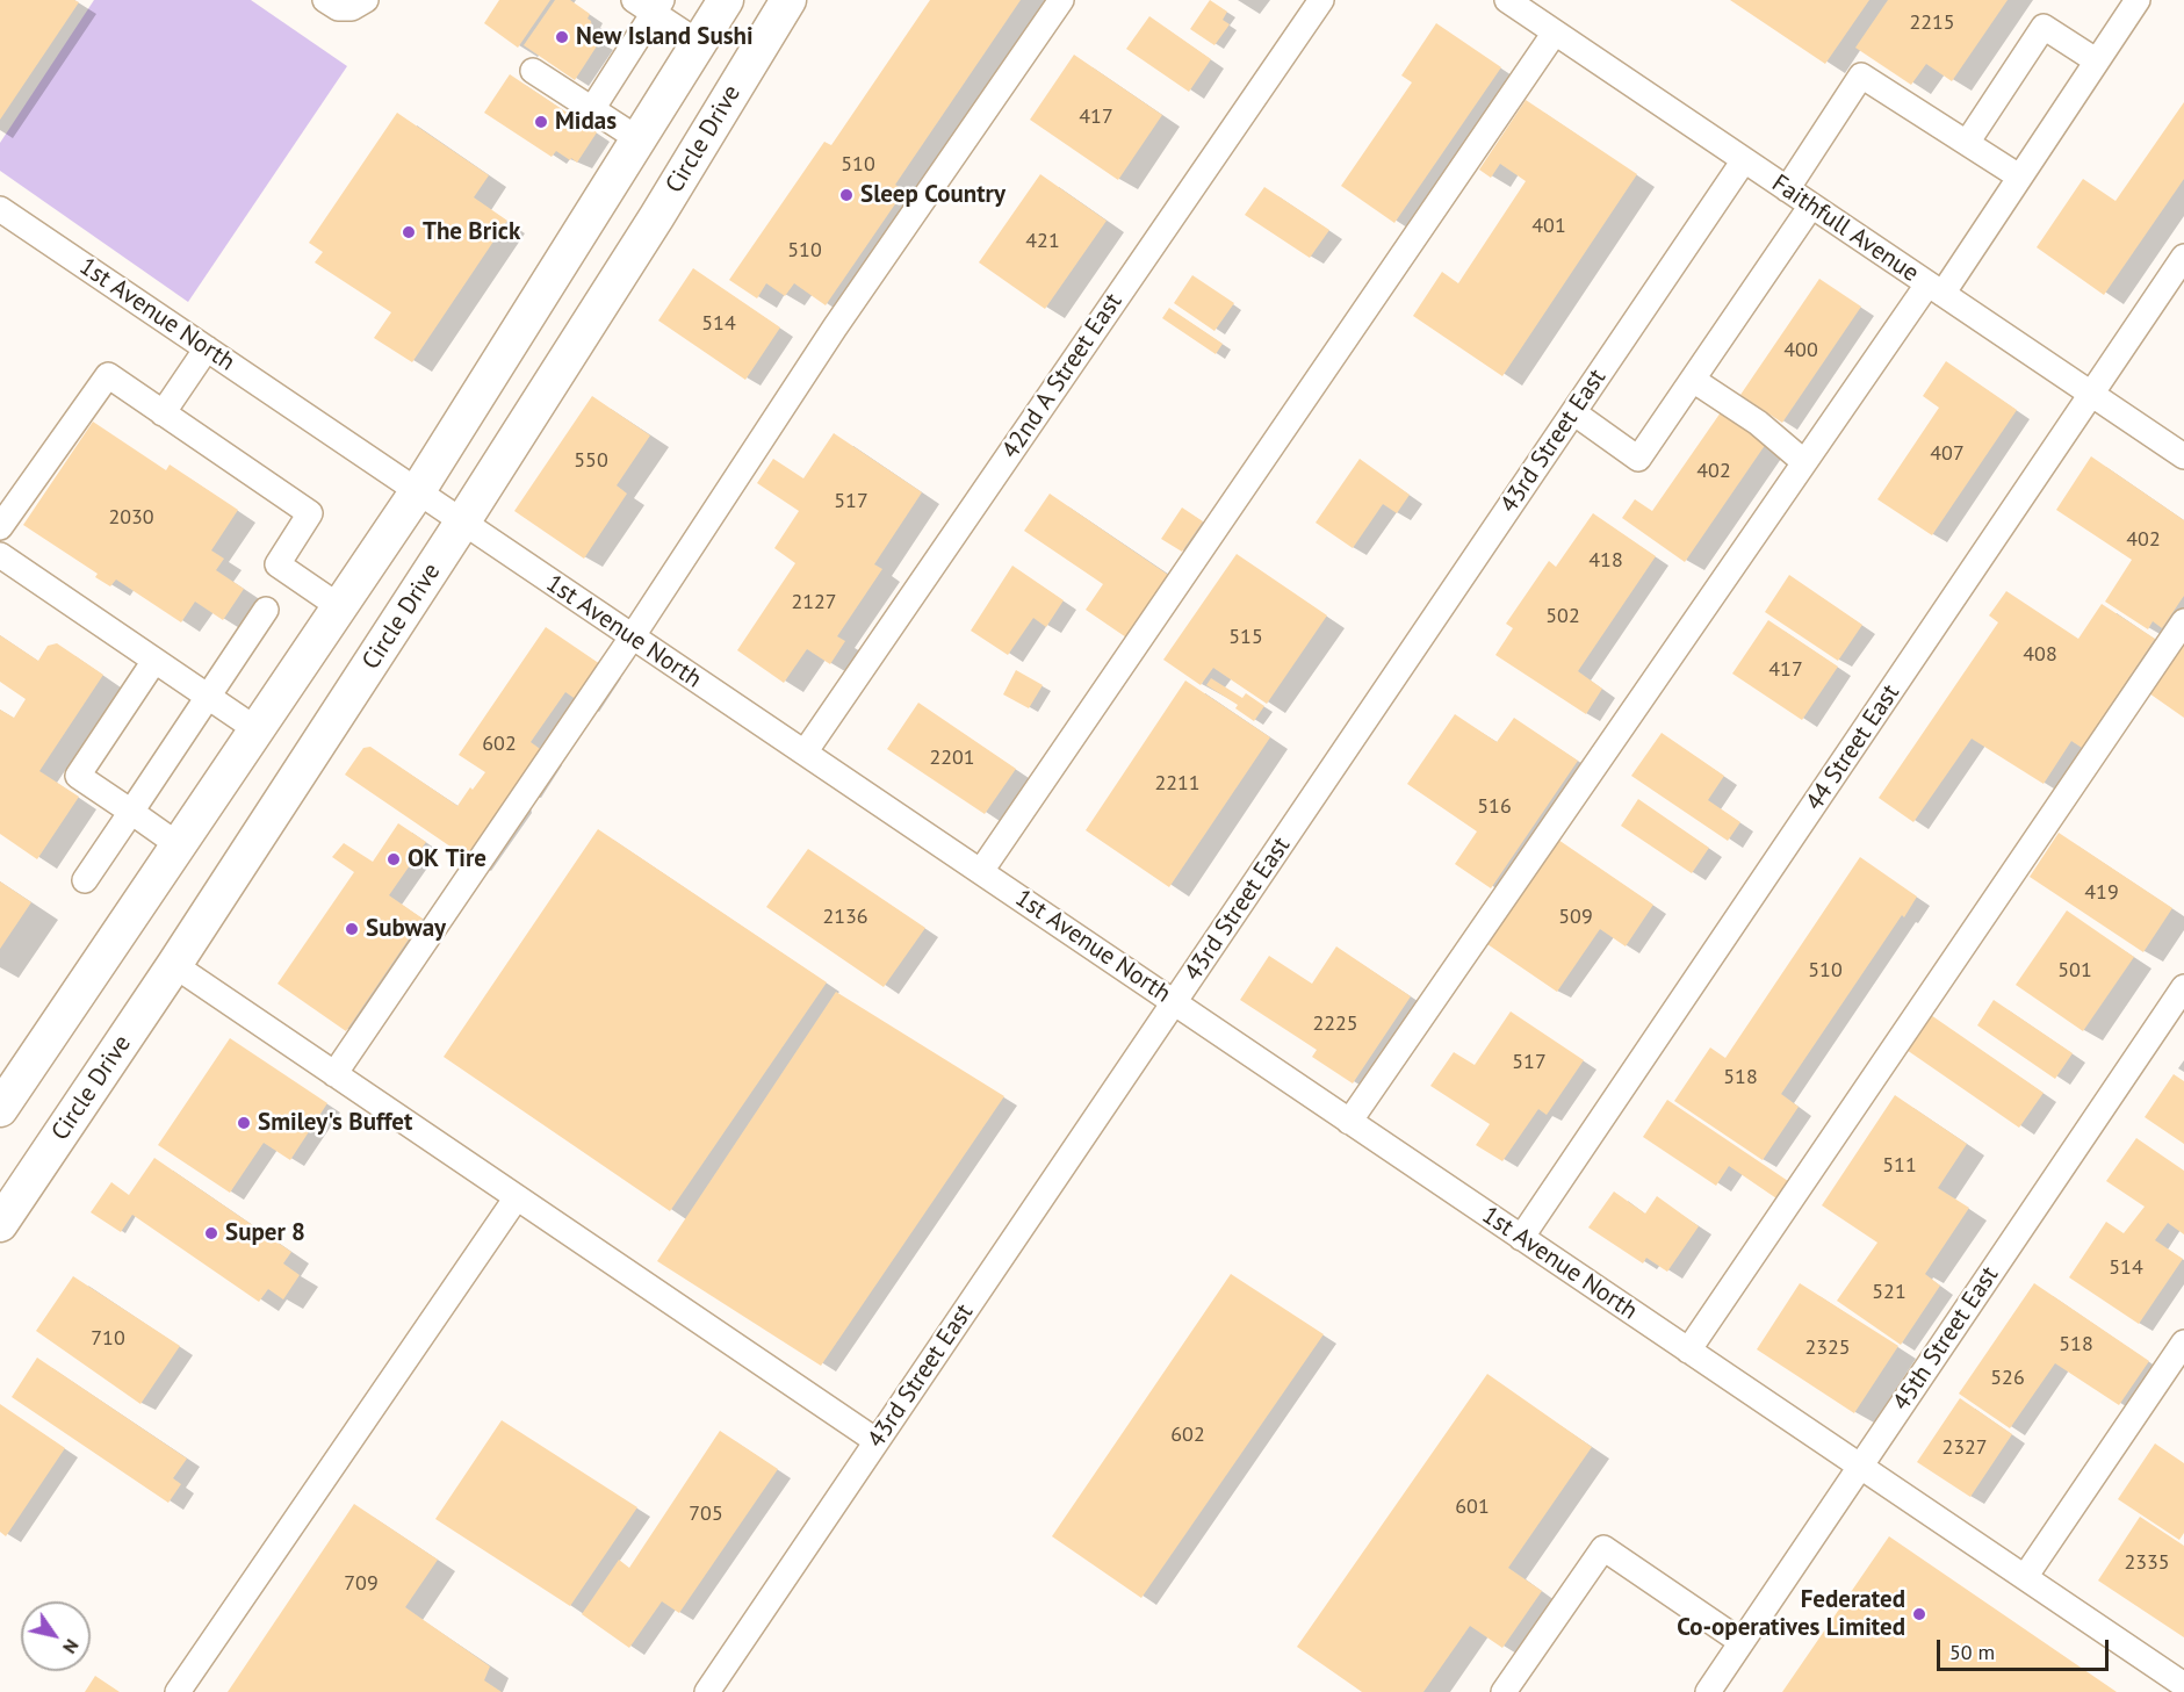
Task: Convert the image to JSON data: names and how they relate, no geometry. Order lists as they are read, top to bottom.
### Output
{
  "streets": {
    "highway": ["Circle Drive"],
    "street": [
      "Faithfull Avenue",
      "1st Avenue North",
      "42nd A Street East",
      "43rd Street East",
      "44 Street East",
      "45th Street East"
    ]
  },
  "crossings": [
    ["Circle Drive", "1st Avenue North"],
    ["Faithfull Avenue", "43rd Street East"],
    ["Faithfull Avenue", "44 Street East"],
    ["1st Avenue North", "42nd A Street East"],
    ["1st Avenue North", "43rd Street East"],
    ["1st Avenue North", "44 Street East"],
    ["1st Avenue North", "45th Street East"]
  ],
  "places": [
    "New Island Sushi",
    "Midas",
    "Sleep Country",
    "The Brick",
    "OK Tire",
    "Subway",
    "Smiley's Buffet",
    "Super 8",
    "Federated Co-operatives Limited"
  ],
  "house_numbers": [
    "2215",
    "417",
    "510",
    "401",
    "421",
    "510",
    "514",
    "400",
    "407",
    "550",
    "402",
    "517",
    "2030",
    "402",
    "418",
    "2127",
    "502",
    "515",
    "408",
    "417",
    "602",
    "2201",
    "2211",
    "516",
    "419",
    "2136",
    "509",
    "510",
    "501",
    "2225",
    "517",
    "518",
    "511",
    "514",
    "521",
    "710",
    "518",
    "2325",
    "526",
    "602",
    "2327",
    "601",
    "705",
    "2335",
    "709"
  ],
  "scale_bar": "50 m",
  "north": "bottom right"
}
